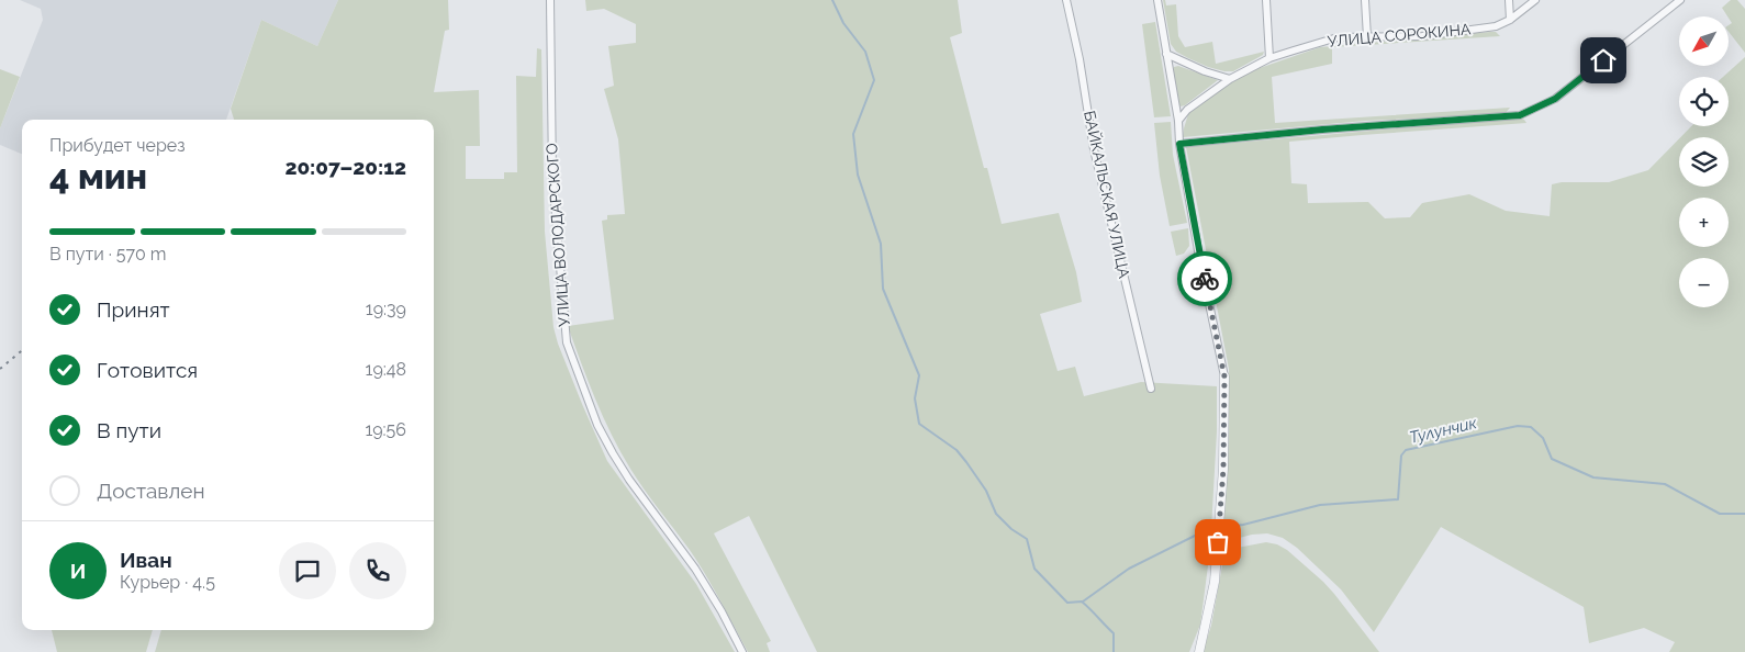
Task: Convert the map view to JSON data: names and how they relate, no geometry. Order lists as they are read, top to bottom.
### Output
{
  "streets": {
    "street": ["УЛИЦА СОРОКИНА", "БАЙКАЛЬСКАЯ УЛИЦА", "УЛИЦА ВОЛОДАРСКОГО"]
  },
  "water": ["Тулунчик"],
  "north": "bottom left",
  "page": {
    "map_buttons": ["+", "−"],
    "heading": ["4 мин", "Прибудет через", "20:07–20:12"],
    "panel": ["Иван", "Курьер · 4.5"],
    "bar": "В пути · 570 m",
    "list": [
      ["Принят", "19:39"],
      ["Готовится", "19:48"],
      ["В пути", "19:56"],
      "Доставлен"
    ],
    "round": "И"
  }
}
